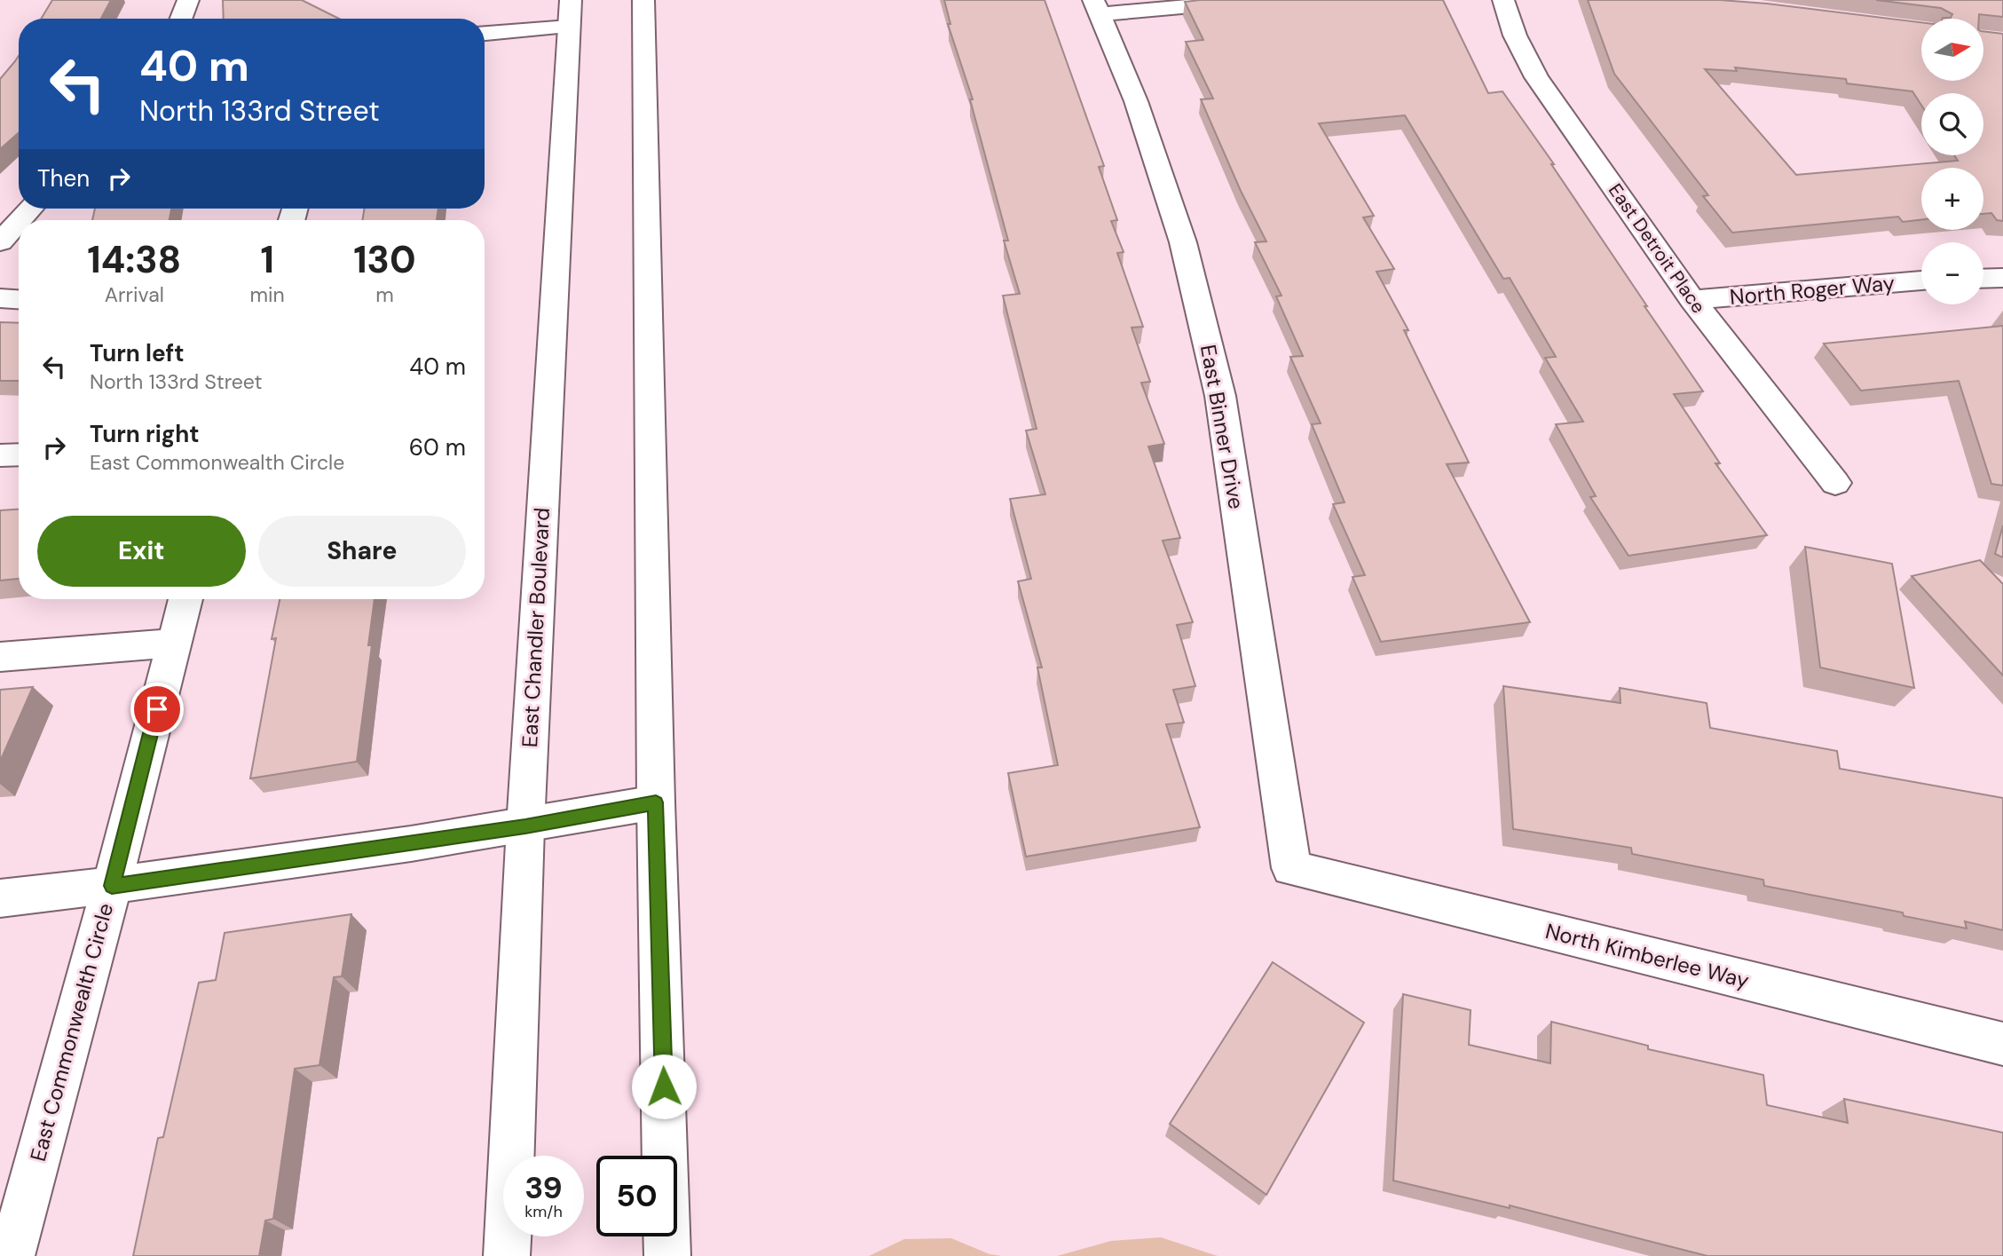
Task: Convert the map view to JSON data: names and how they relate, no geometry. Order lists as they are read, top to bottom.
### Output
{
  "streets": {
    "street": [
      "East Detroit Place",
      "North Roger Way",
      "East Binner Drive",
      "East Chandler Boulevard",
      "North Kimberlee Way",
      "East Commonwealth Circle"
    ]
  },
  "crossings": [
    ["East Detroit Place", "North Roger Way"],
    ["East Binner Drive", "North Kimberlee Way"]
  ],
  "north": "right",
  "page": {
    "map_buttons": ["+", "−"],
    "turn": ["40 m", "North 133rd Street"],
    "then": "Then",
    "eta": [
      "14:38",
      "Arrival",
      "1",
      "min",
      "130",
      "m"
    ],
    "list": [
      {
        "name": "Turn left",
        "note": "North 133rd Street",
        "value": "40 m"
      },
      {
        "name": "Turn right",
        "note": "East Commonwealth Circle",
        "value": "60 m"
      }
    ],
    "buttons": ["Exit", "Share"],
    "speed": "39 km/h",
    "limit": "50"
  }
}
